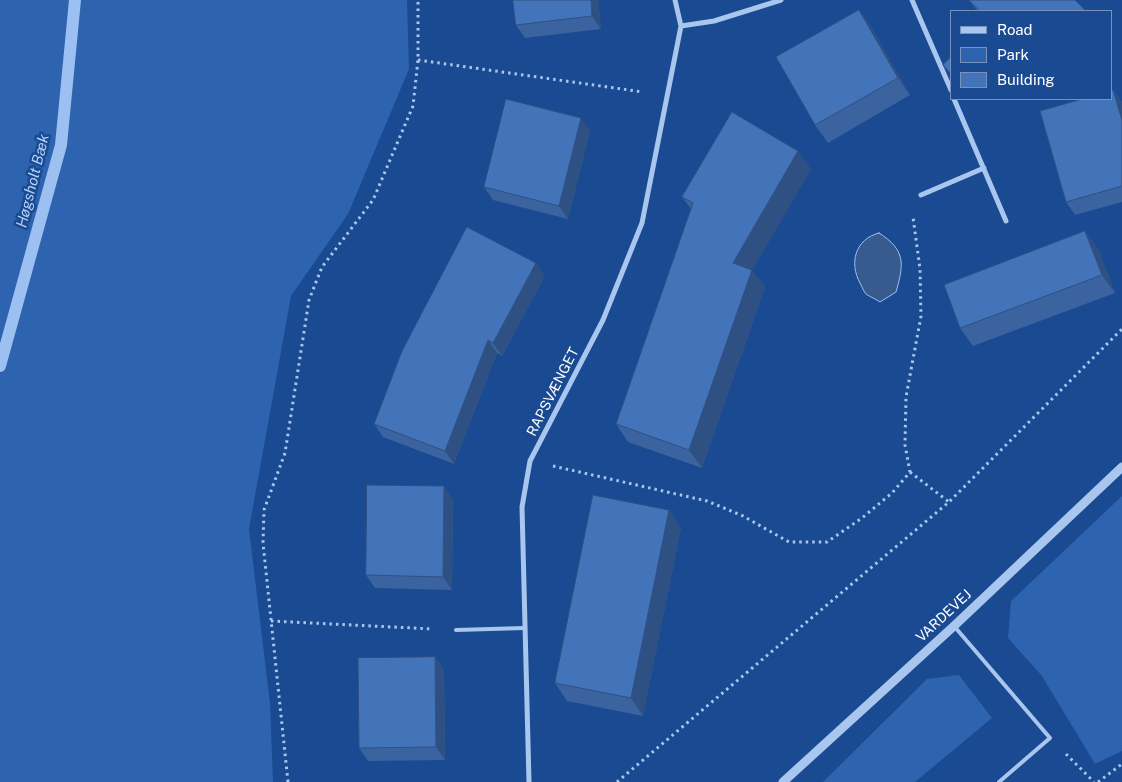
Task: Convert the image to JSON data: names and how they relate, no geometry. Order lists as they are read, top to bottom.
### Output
{
  "streets": {
    "street": ["RAPSVÆNGET", "VARDEVEJ"]
  },
  "water": ["Høgsholt Bæk"],
  "legend": ["Road", "Park", "Building"]
}
